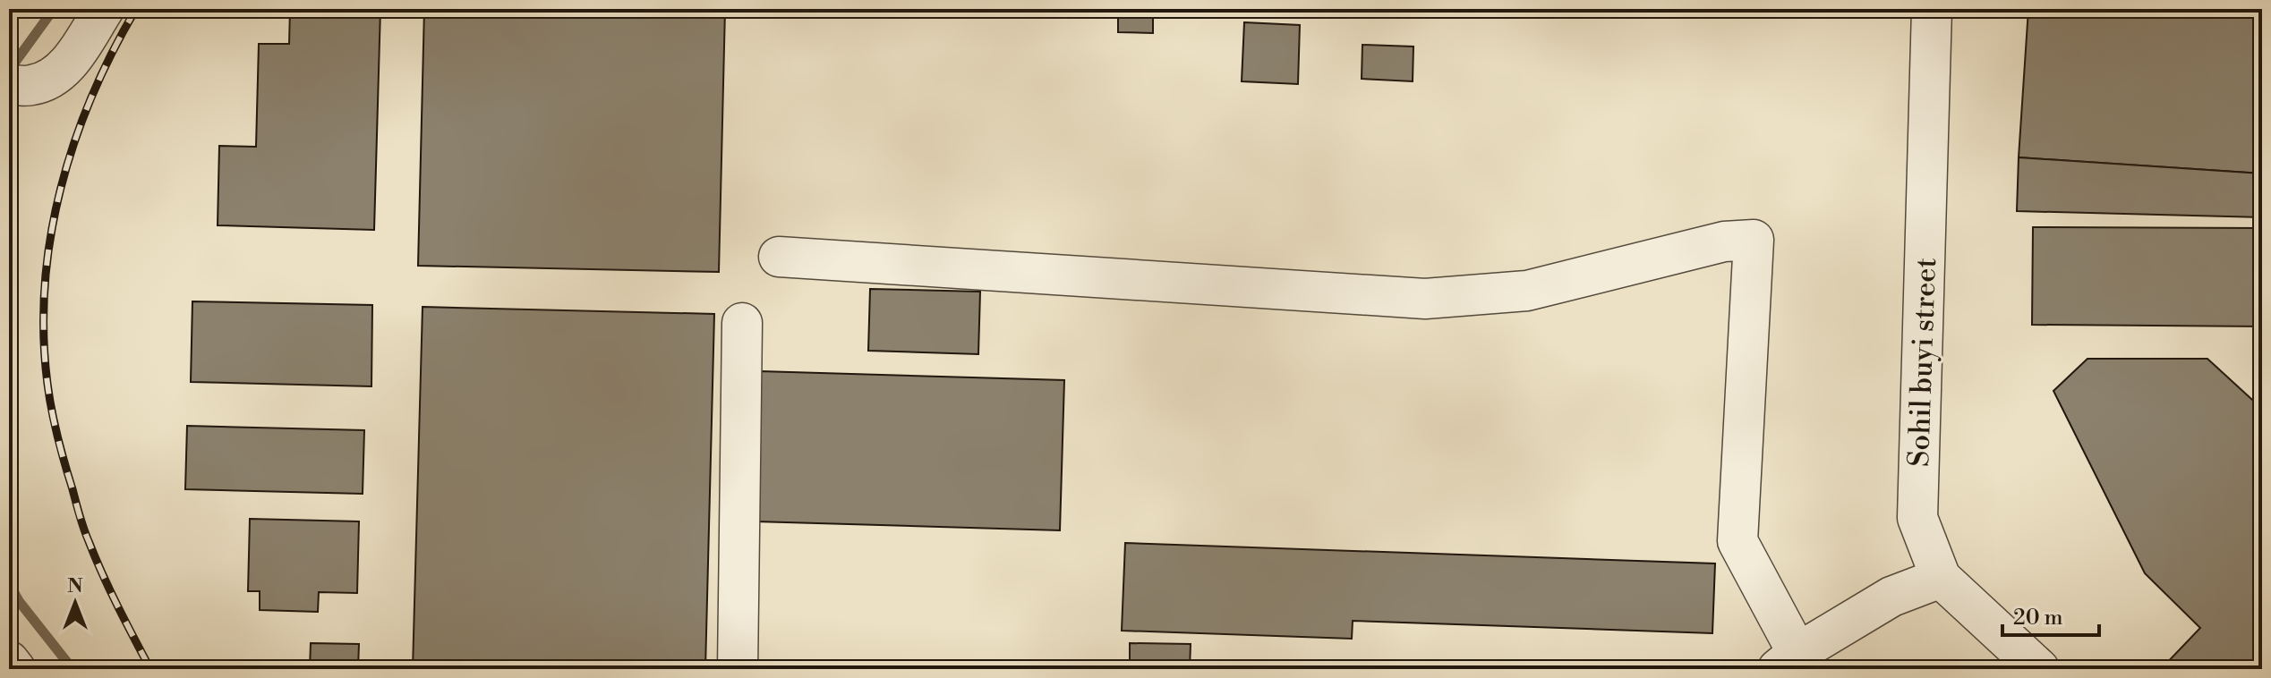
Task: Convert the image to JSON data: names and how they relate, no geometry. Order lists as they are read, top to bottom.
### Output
{
  "streets": {
    "street": ["Sohil buyi street"]
  },
  "scale_bar": "20 m",
  "north": "top"
}
